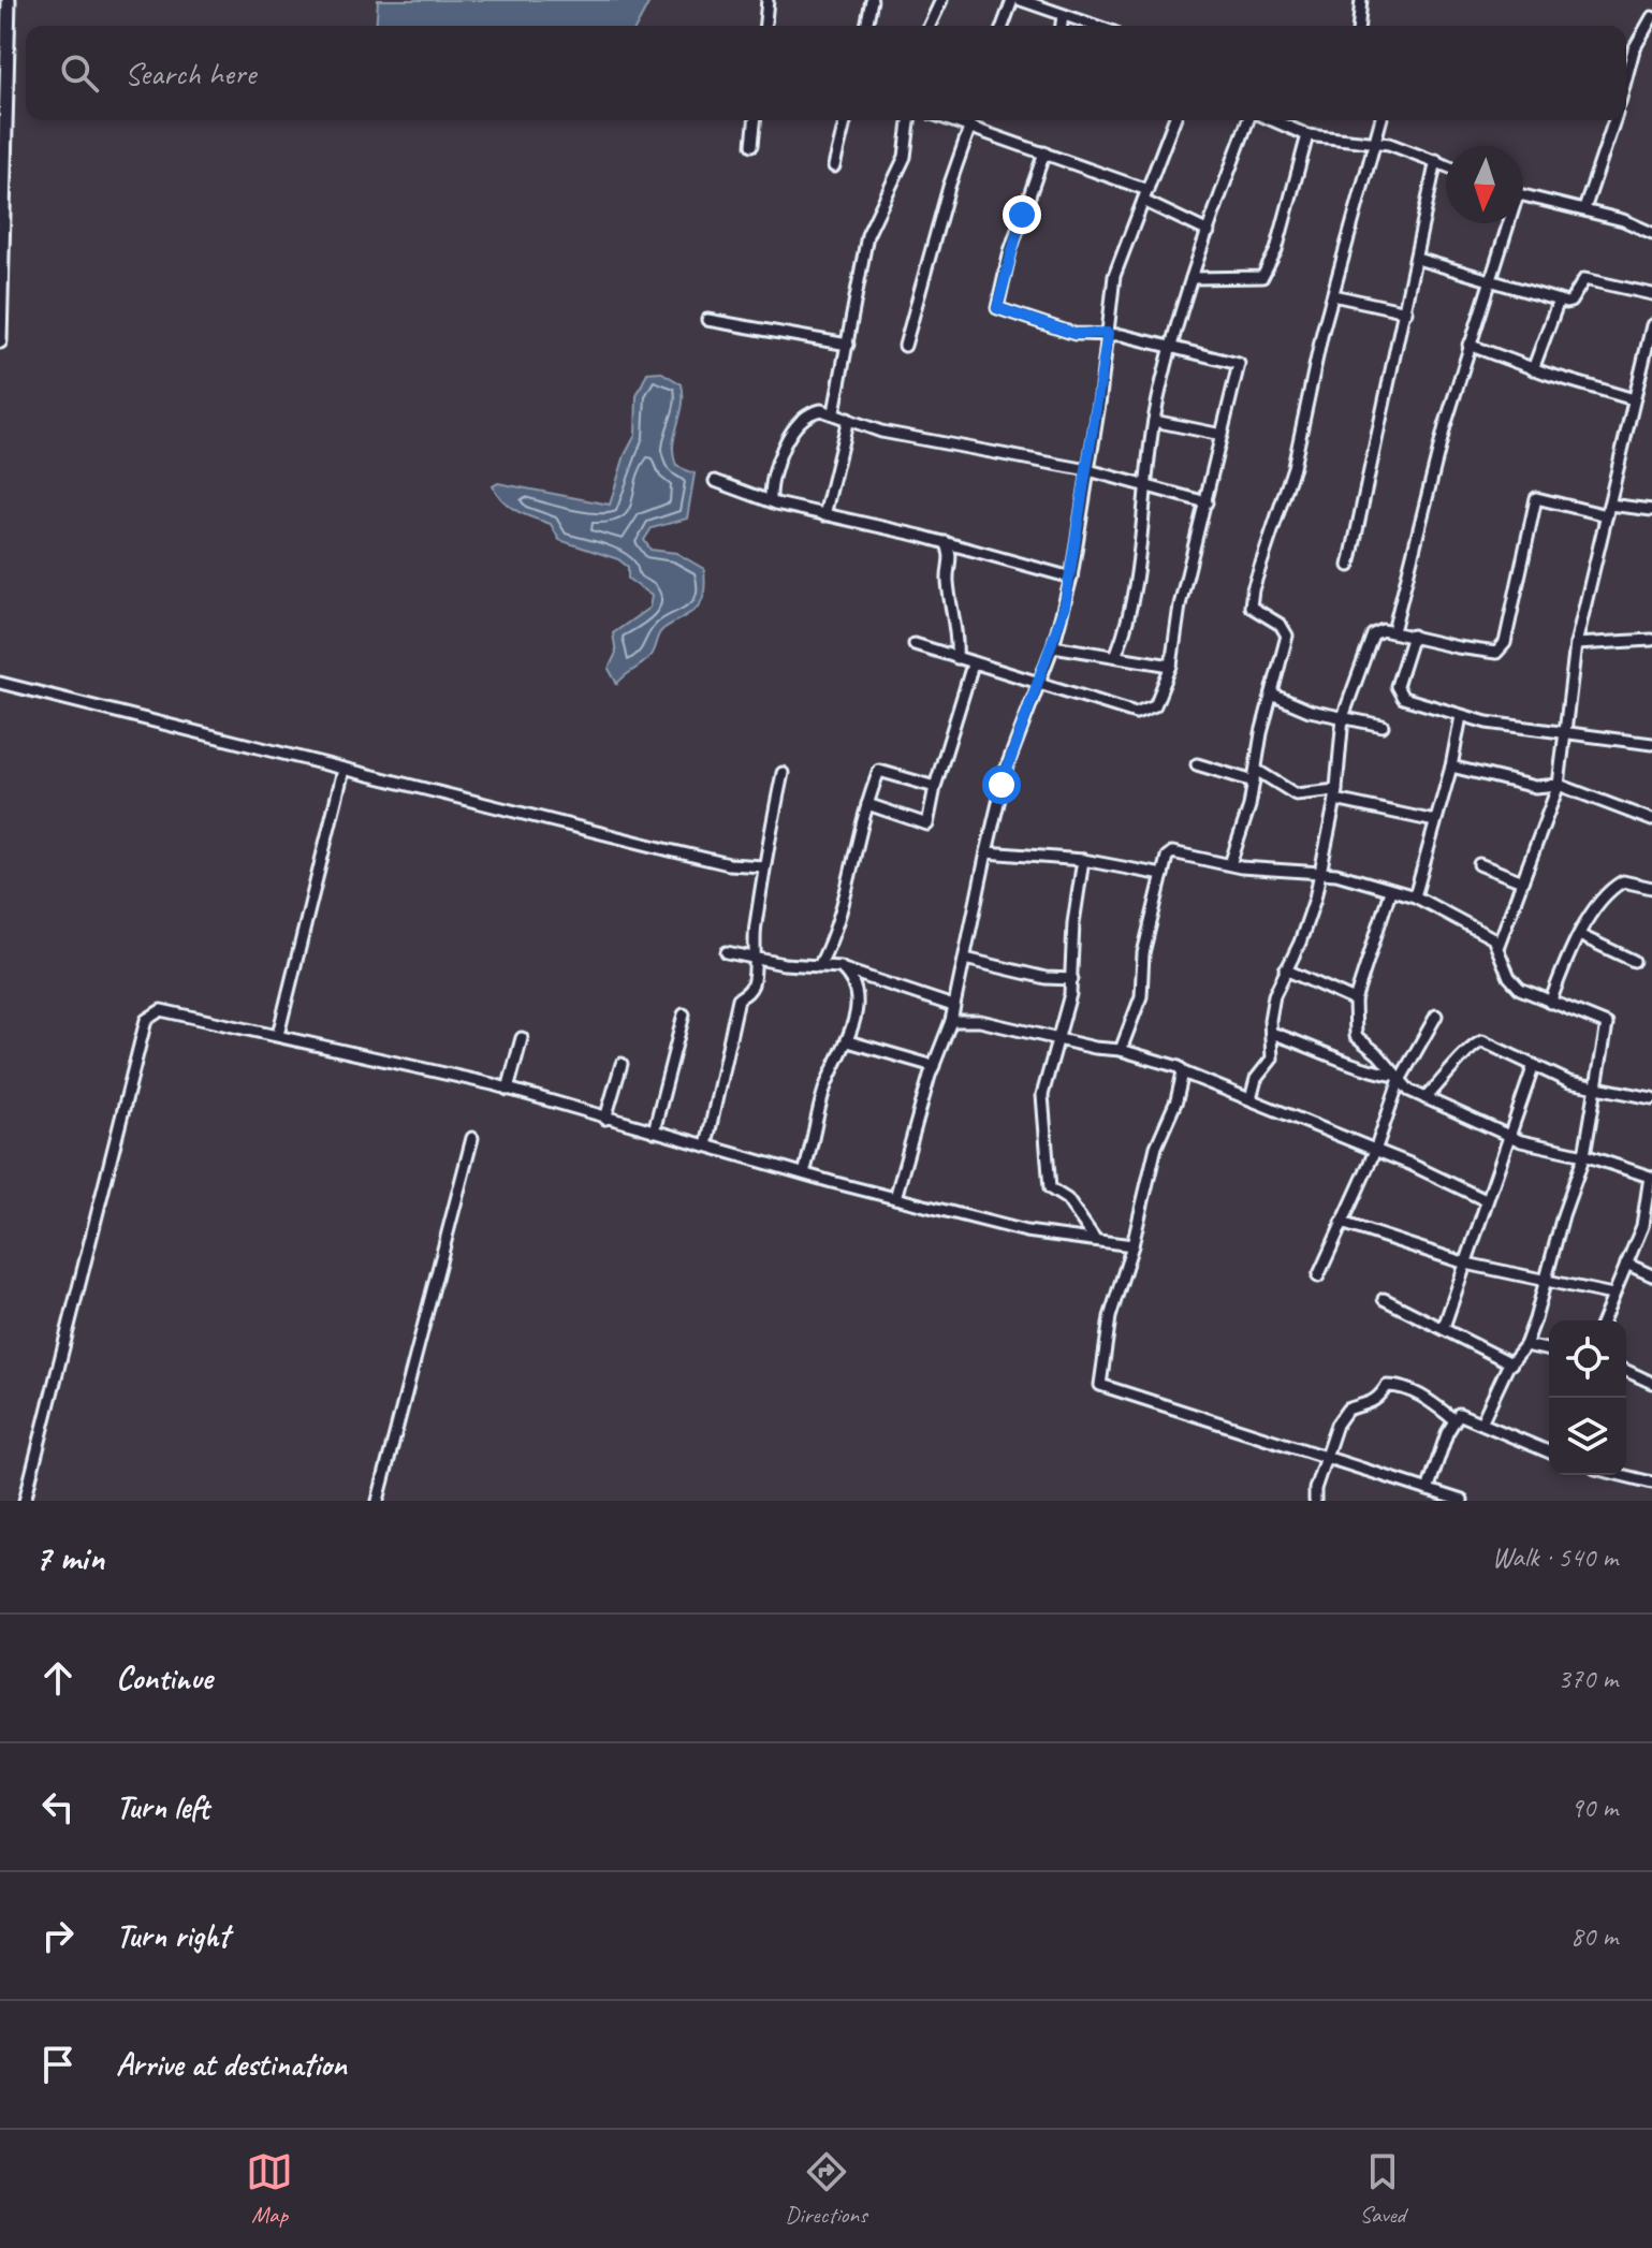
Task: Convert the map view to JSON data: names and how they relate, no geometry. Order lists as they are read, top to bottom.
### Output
{
  "north": "bottom",
  "page": {
    "search": "Search here",
    "heading": ["7 min", "Walk · 540 m"],
    "list": [
      ["Continue", "370 m"],
      ["Turn left", "90 m"],
      ["Turn right", "80 m"],
      "Arrive at destination"
    ],
    "nav": ["Map", "Directions", "Saved"]
  }
}
